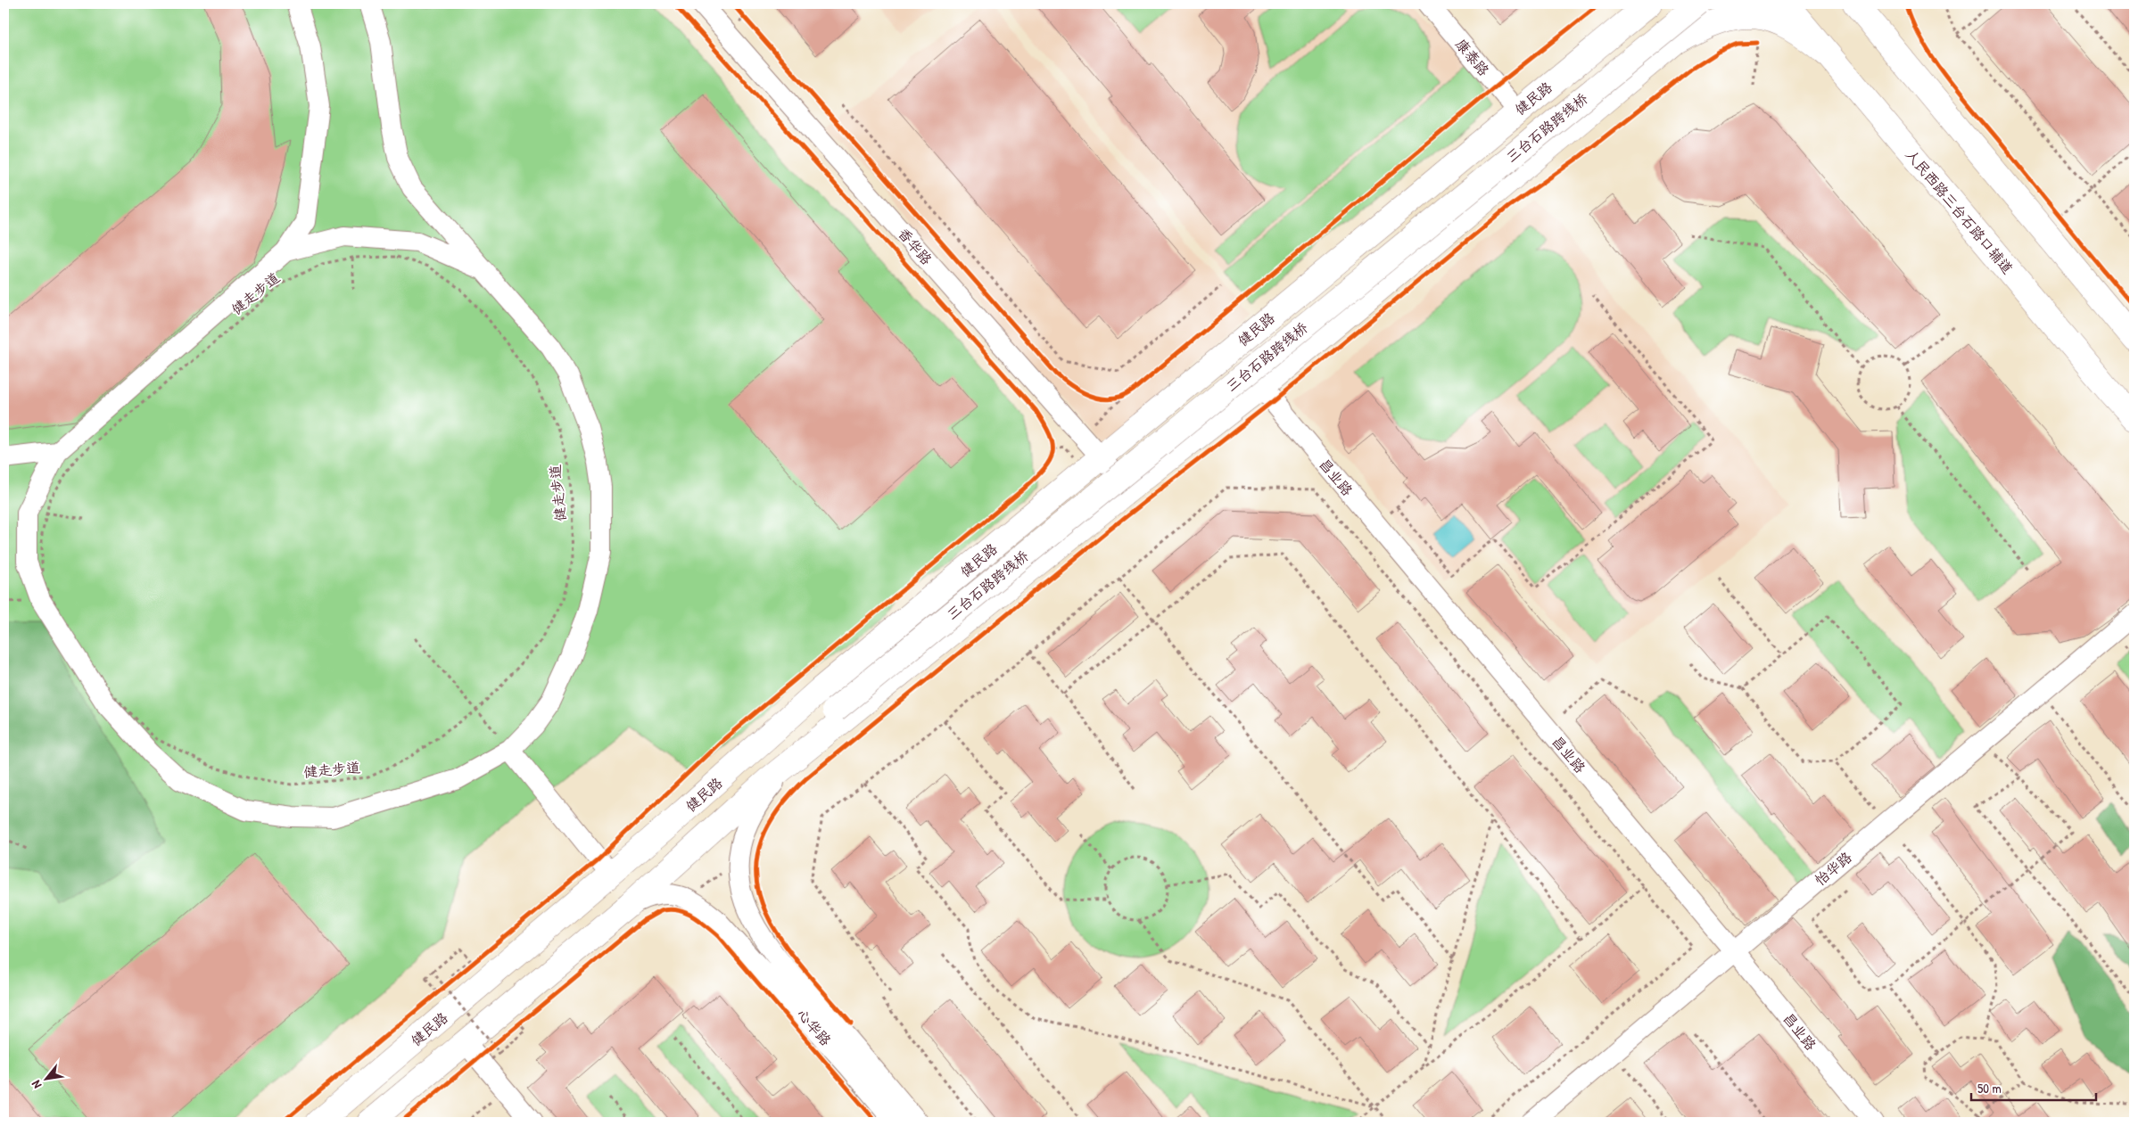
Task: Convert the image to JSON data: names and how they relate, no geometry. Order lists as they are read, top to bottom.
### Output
{
  "streets": {
    "main road": ["健民路", "三台石路跨线桥", "人民西路三台石路口辅道"],
    "street": [
      "康泰路",
      "香华路",
      "昌业路",
      "怡华路",
      "心华路"
    ],
    "path": ["健走步道"]
  },
  "crossings": [
    ["康泰路", "健民路"],
    ["健民路", "香华路"],
    ["昌业路", "怡华路"]
  ],
  "scale_bar": "50 m",
  "north": "bottom left"
}
